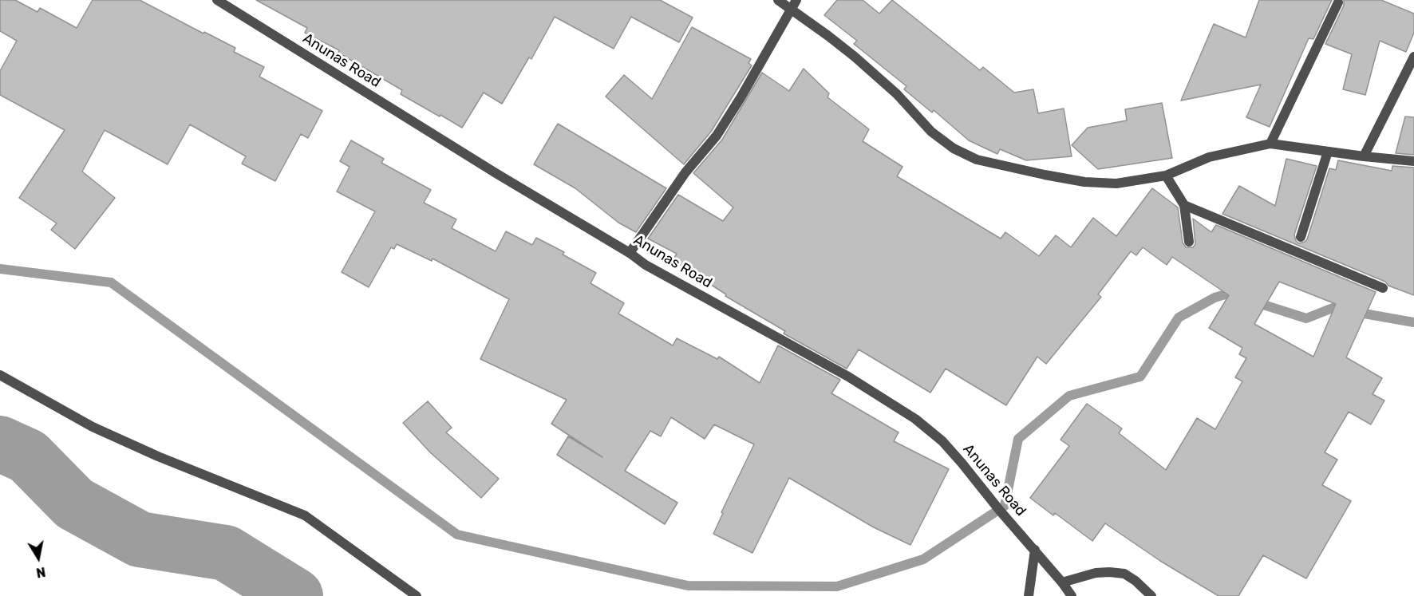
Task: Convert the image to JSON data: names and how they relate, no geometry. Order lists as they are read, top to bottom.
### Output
{
  "streets": {
    "street": ["Anunas Road"]
  },
  "north": "bottom"
}
